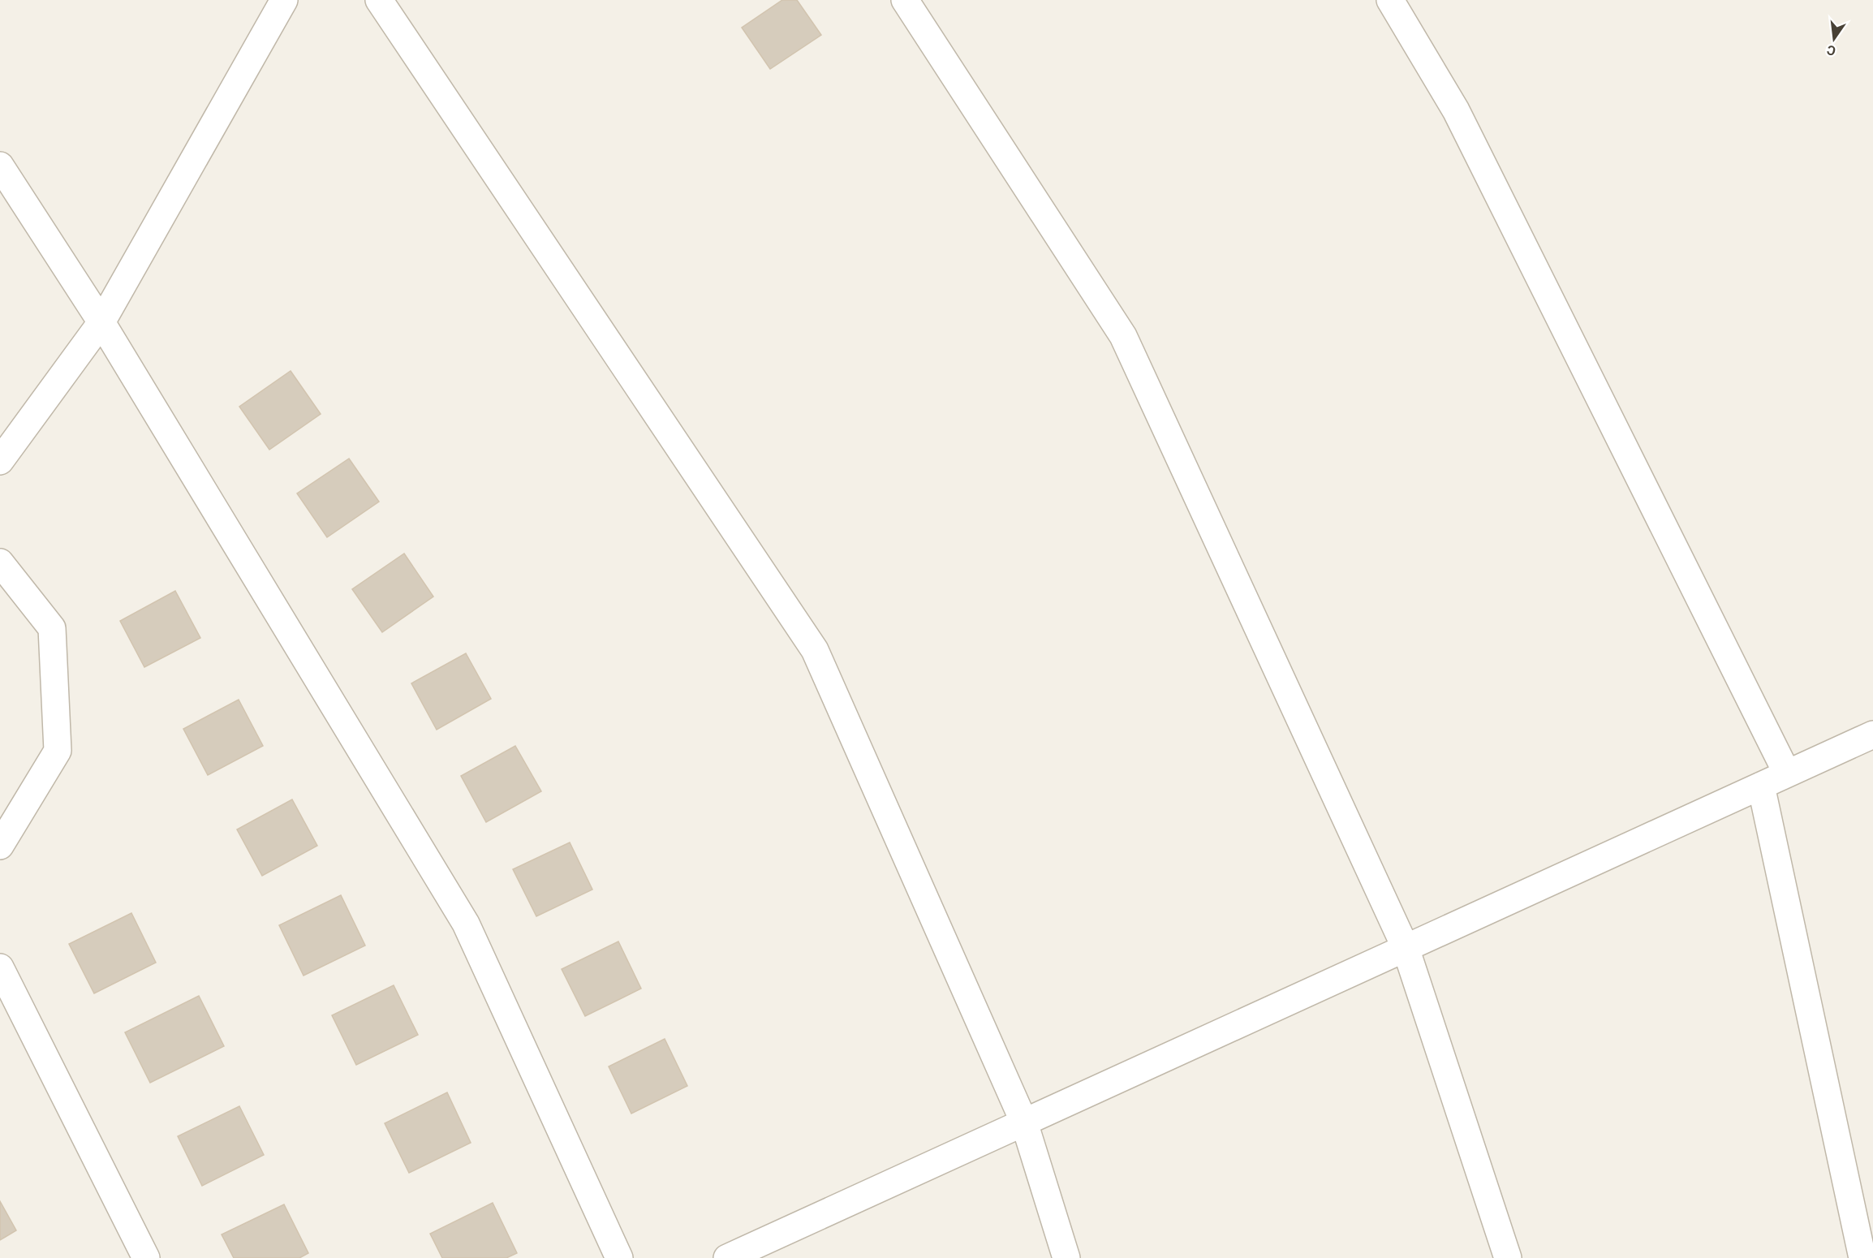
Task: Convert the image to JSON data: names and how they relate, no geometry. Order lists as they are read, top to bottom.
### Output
{
  "north": "bottom"
}
